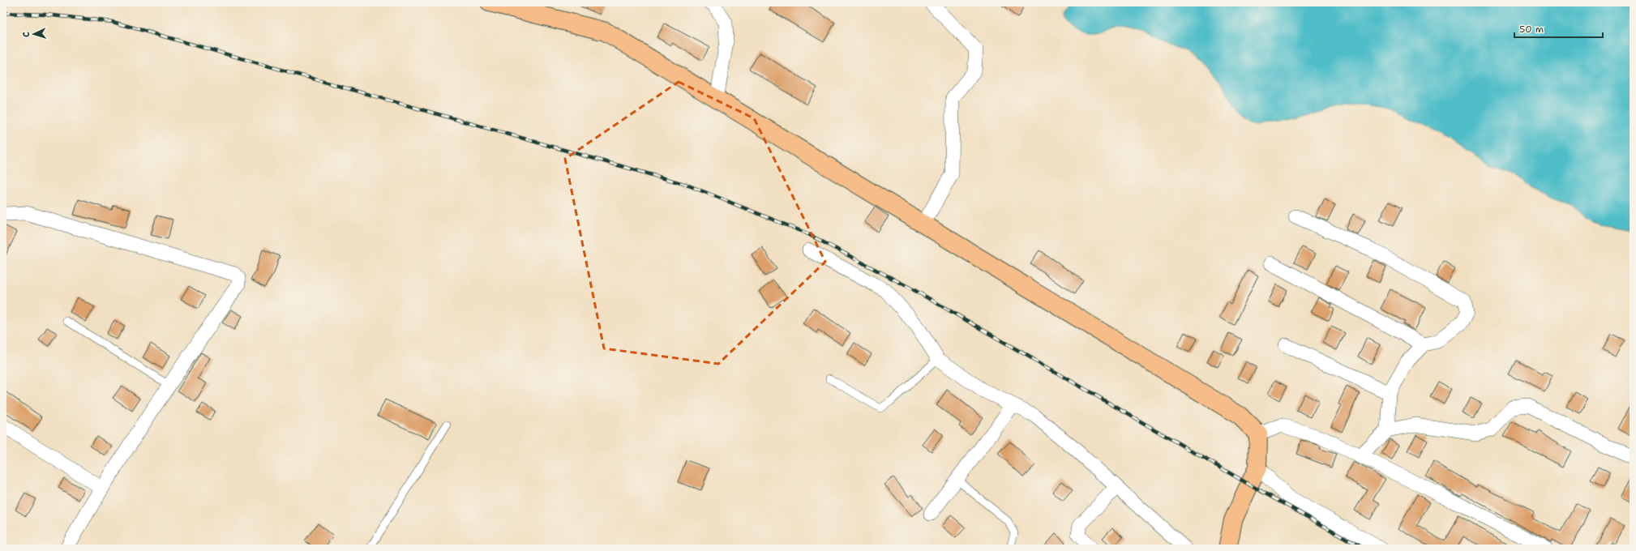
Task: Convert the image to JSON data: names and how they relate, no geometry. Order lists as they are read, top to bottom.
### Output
{
  "scale_bar": "50 m",
  "north": "left"
}
